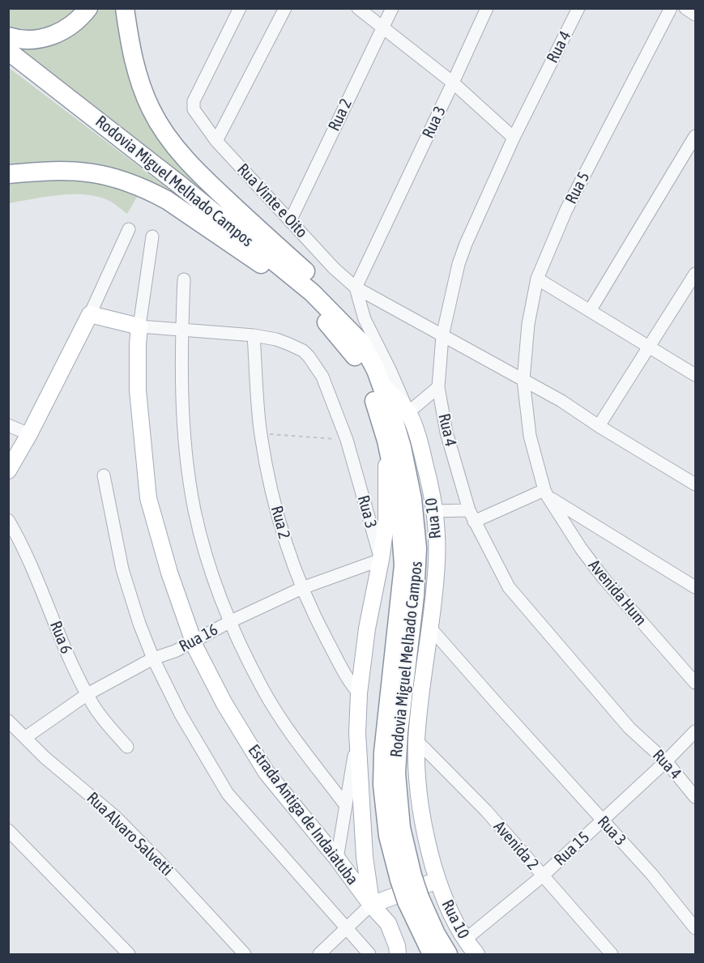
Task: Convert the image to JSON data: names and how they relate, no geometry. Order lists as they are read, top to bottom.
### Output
{
  "streets": {
    "highway": ["Rodovia Miguel Melhado Campos"],
    "main road": ["Rua 3", "Rua 10", "Estrada Antiga de Indaiatuba"],
    "street": [
      "Rua 4",
      "Rua 2",
      "Rua 5",
      "Rua Vinte e Oito",
      "Avenida Hum",
      "Rua 6",
      "Rua 16",
      "Rua Alvaro Salvetti",
      "Avenida 2",
      "Rua 15"
    ]
  },
  "crossings": [
    ["Rua 4", "Rua Vinte e Oito"],
    ["Rua 4", "Rua 15"],
    ["Rua 2", "Rua 3"],
    ["Rua 2", "Rua Vinte e Oito"],
    ["Rua 2", "Rua 16"],
    ["Rua 3", "Rua Vinte e Oito"],
    ["Rua 3", "Rua 10"],
    ["Rua 3", "Rua 16"],
    ["Rua 3", "Estrada Antiga de Indaiatuba"],
    ["Rua 3", "Rua 15"],
    ["Rua 5", "Rua Vinte e Oito"],
    ["Rua 5", "Avenida Hum"],
    ["Rua Vinte e Oito", "Rua 10"],
    ["Rua Vinte e Oito", "Avenida Hum"],
    ["Rua 10", "Avenida 2"],
    ["Rua 10", "Rua 15"],
    ["Rua 6", "Rua 16"],
    ["Rua 16", "Estrada Antiga de Indaiatuba"],
    ["Rua 16", "Rua Alvaro Salvetti"],
    ["Avenida 2", "Rua 15"]
  ]
}
